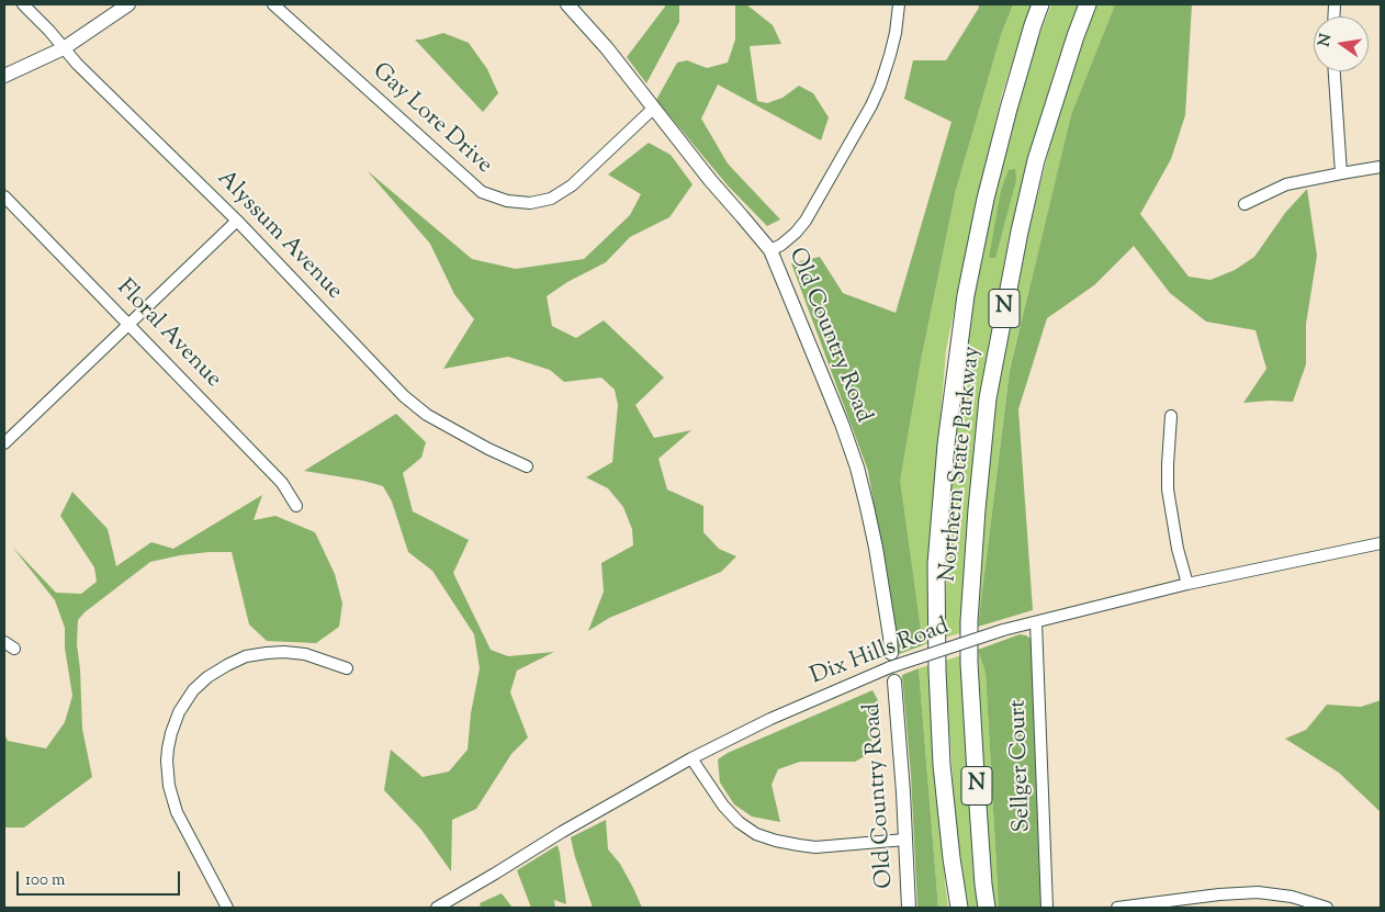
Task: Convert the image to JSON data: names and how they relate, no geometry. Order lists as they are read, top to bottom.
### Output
{
  "streets": {
    "highway": ["N", "Northern State Parkway"],
    "main road": ["Old Country Road"],
    "street": [
      "Gay Lore Drive",
      "Alyssum Avenue",
      "Floral Avenue",
      "Dix Hills Road",
      "Sellger Court"
    ]
  },
  "crossings": [
    ["Gay Lore Drive", "Old Country Road"],
    ["Dix Hills Road", "Sellger Court"]
  ],
  "scale_bar": "100 m",
  "north": "left"
}
